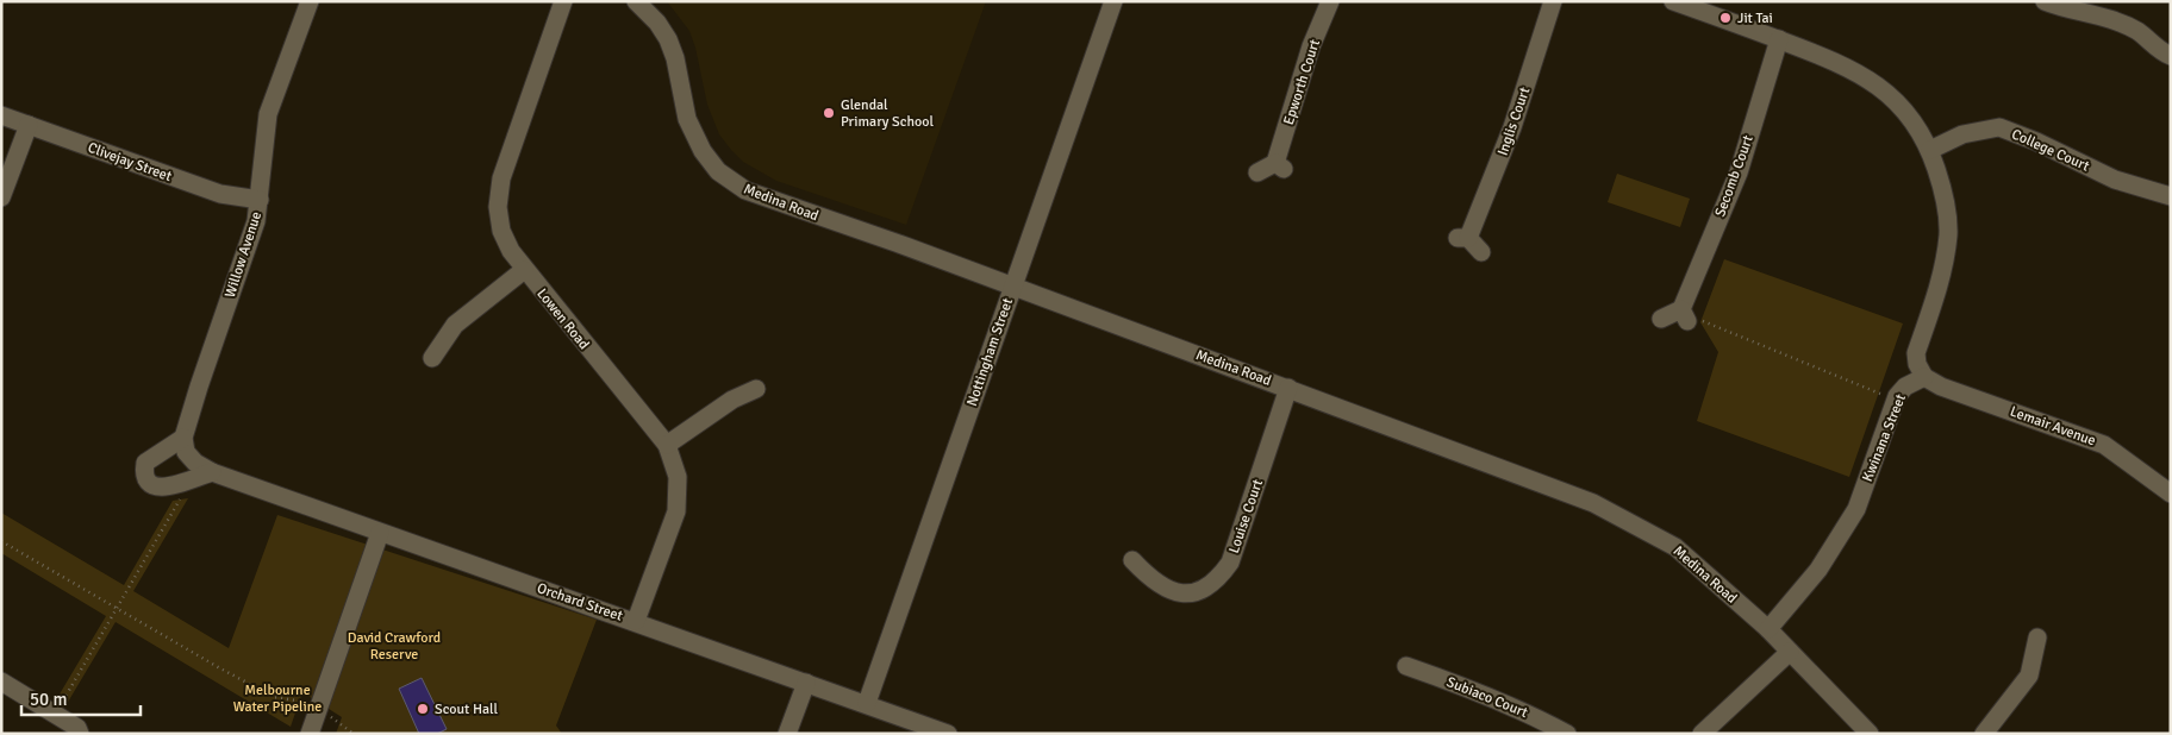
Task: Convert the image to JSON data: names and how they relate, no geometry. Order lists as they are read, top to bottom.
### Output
{
  "streets": {
    "street": [
      "Epworth Court",
      "Inglis Court",
      "College Court",
      "Clivejay Street",
      "Secomb Court",
      "Medina Road",
      "Willow Avenue",
      "Lowen Road",
      "Nottingham Street",
      "Lemair Avenue",
      "Kwinana Street",
      "Louise Court",
      "Orchard Street",
      "Subiaco Court"
    ]
  },
  "crossings": [
    ["Clivejay Street", "Willow Avenue"],
    ["Medina Road", "Nottingham Street"],
    ["Medina Road", "Kwinana Street"],
    ["Medina Road", "Louise Court"],
    ["Willow Avenue", "Orchard Street"],
    ["Lowen Road", "Orchard Street"],
    ["Nottingham Street", "Orchard Street"],
    ["Lemair Avenue", "Kwinana Street"]
  ],
  "parks": ["David Crawford Reserve", "Melbourne Water Pipeline"],
  "places": ["Jit Tai", "Glendal Primary School", "Scout Hall"],
  "scale_bar": "50 m"
}
